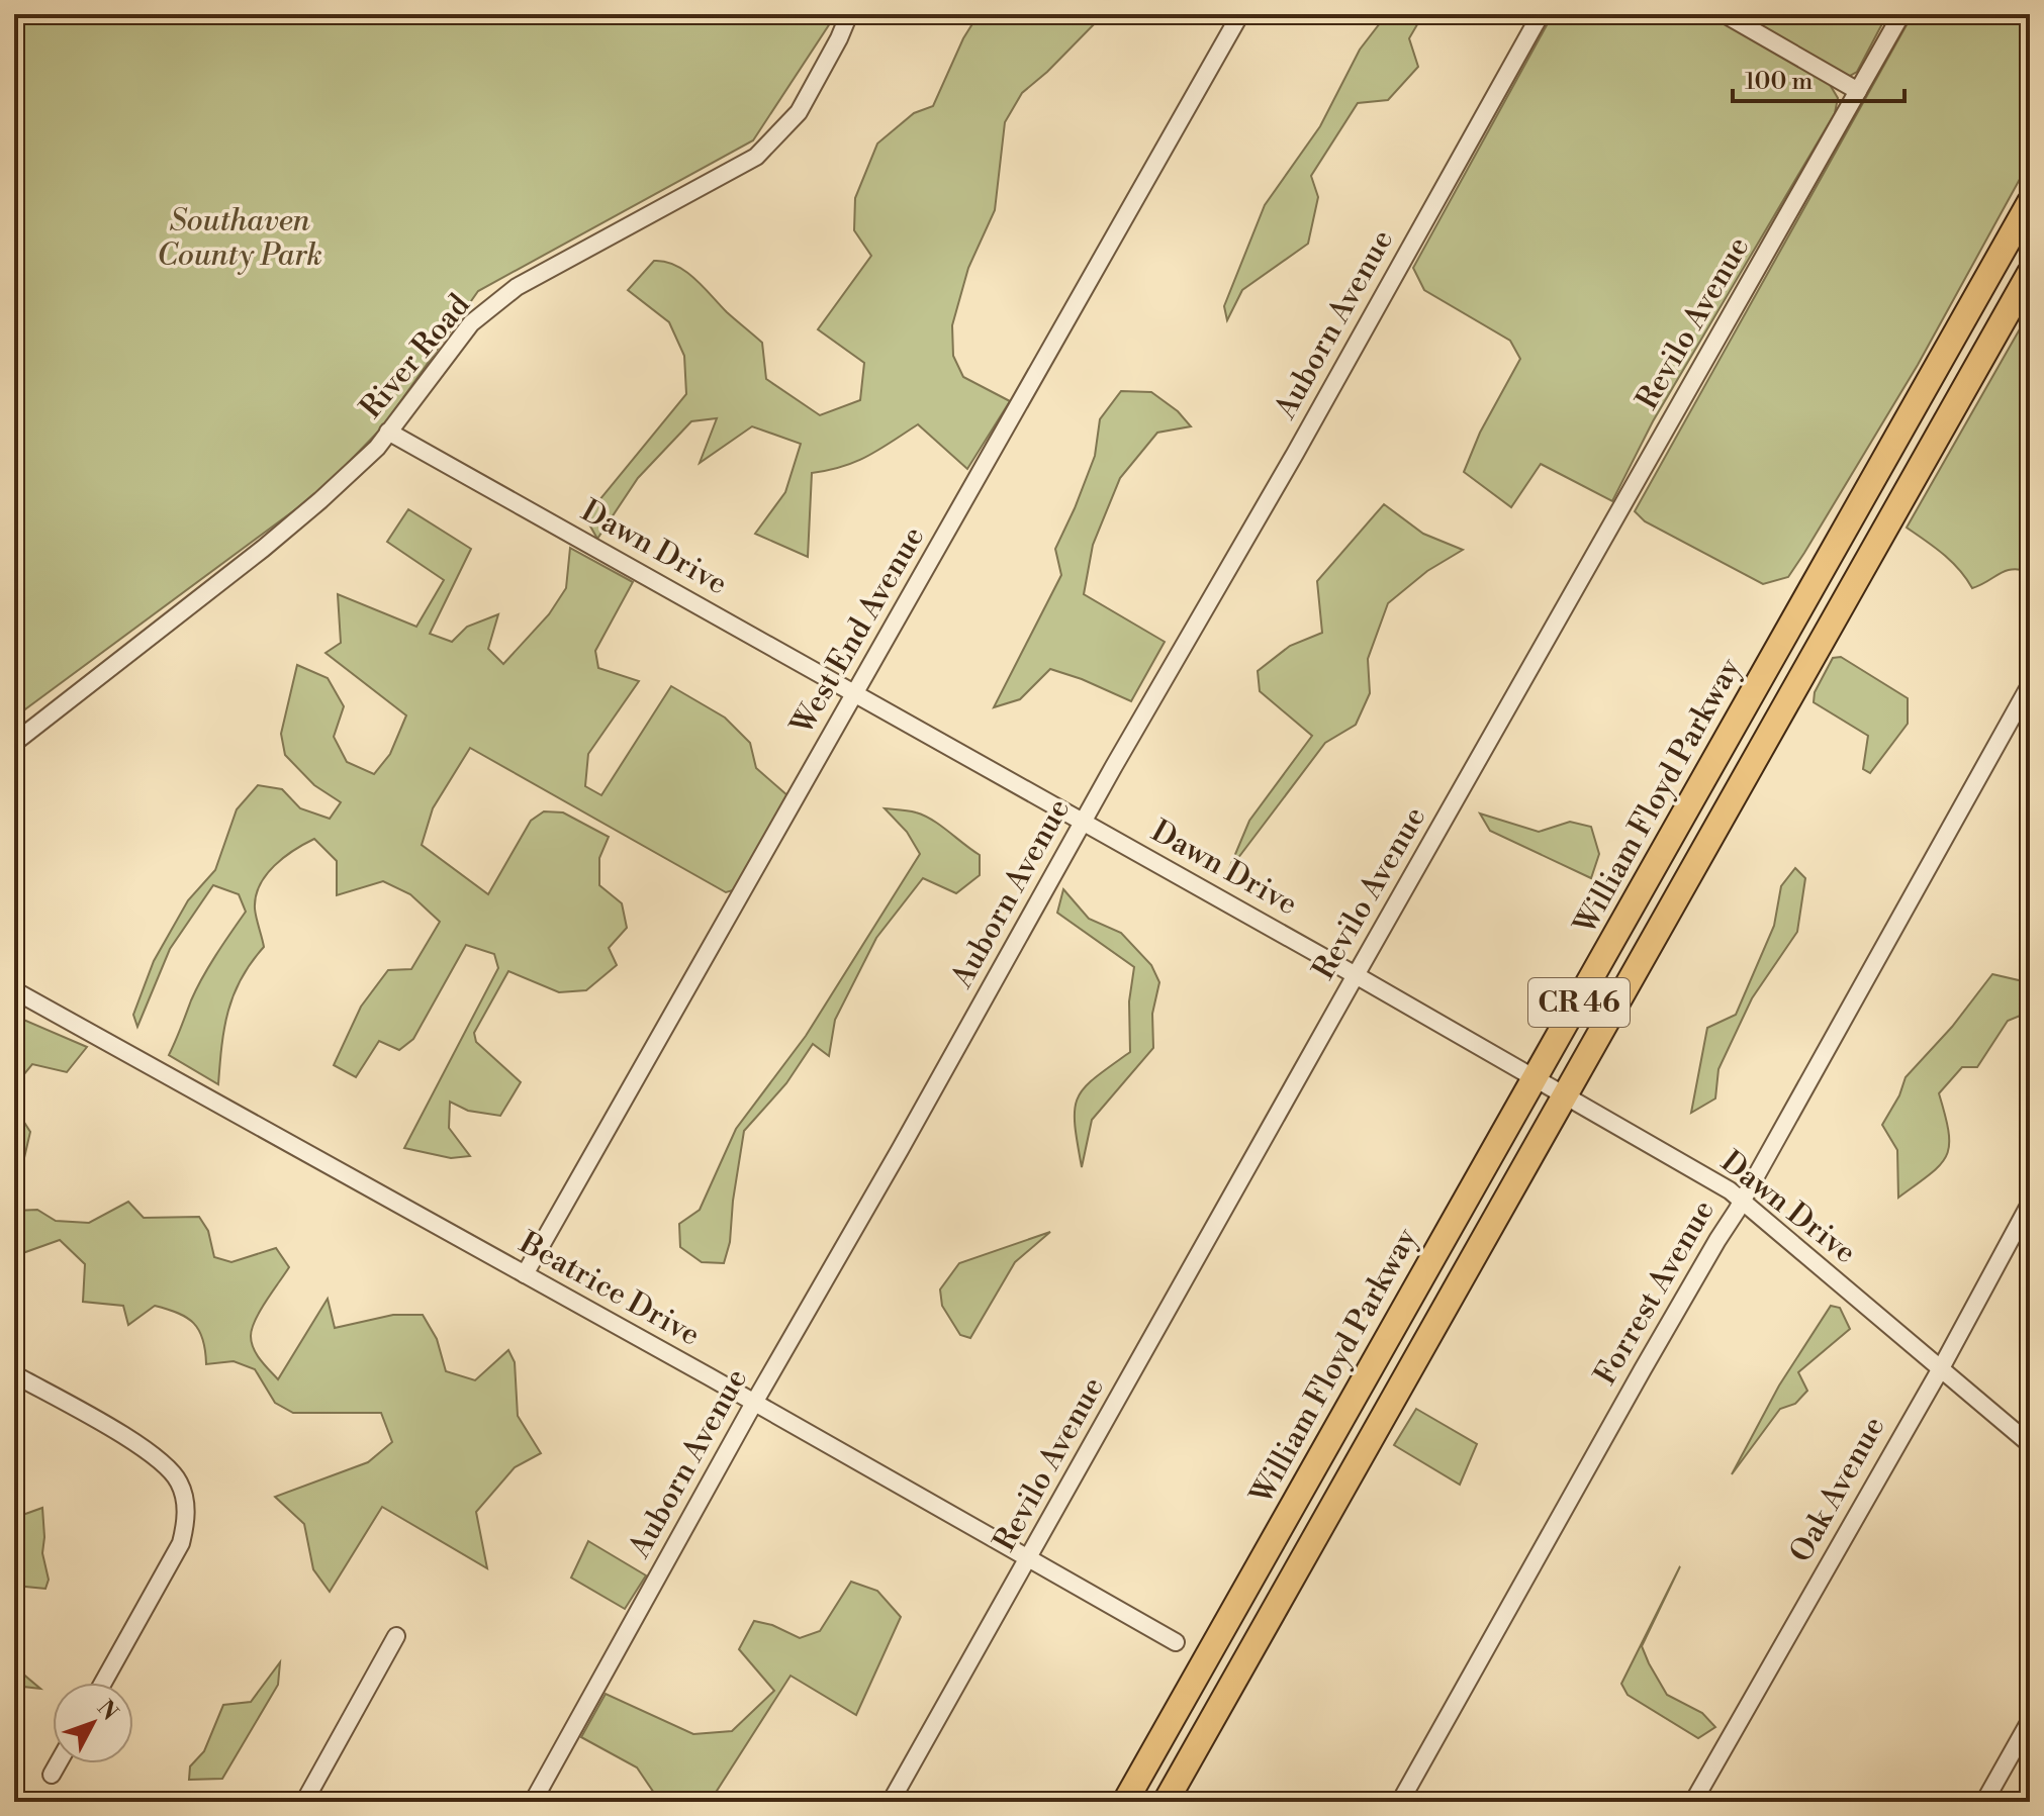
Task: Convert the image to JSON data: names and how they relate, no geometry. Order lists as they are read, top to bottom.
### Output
{
  "streets": {
    "highway": ["William Floyd Parkway", "CR 46"],
    "street": [
      "Revilo Avenue",
      "Auborn Avenue",
      "River Road",
      "Dawn Drive",
      "West End Avenue",
      "Beatrice Drive",
      "Forrest Avenue",
      "Oak Avenue"
    ]
  },
  "crossings": [
    ["Revilo Avenue", "Dawn Drive"],
    ["Revilo Avenue", "Beatrice Drive"],
    ["Auborn Avenue", "Dawn Drive"],
    ["Auborn Avenue", "Beatrice Drive"],
    ["River Road", "Dawn Drive"],
    ["Dawn Drive", "West End Avenue"],
    ["Dawn Drive", "William Floyd Parkway"],
    ["Dawn Drive", "CR 46"],
    ["Dawn Drive", "Forrest Avenue"],
    ["Dawn Drive", "Oak Avenue"],
    ["West End Avenue", "Beatrice Drive"]
  ],
  "parks": ["Southaven County Park"],
  "scale_bar": "100 m",
  "north": "top right"
}
